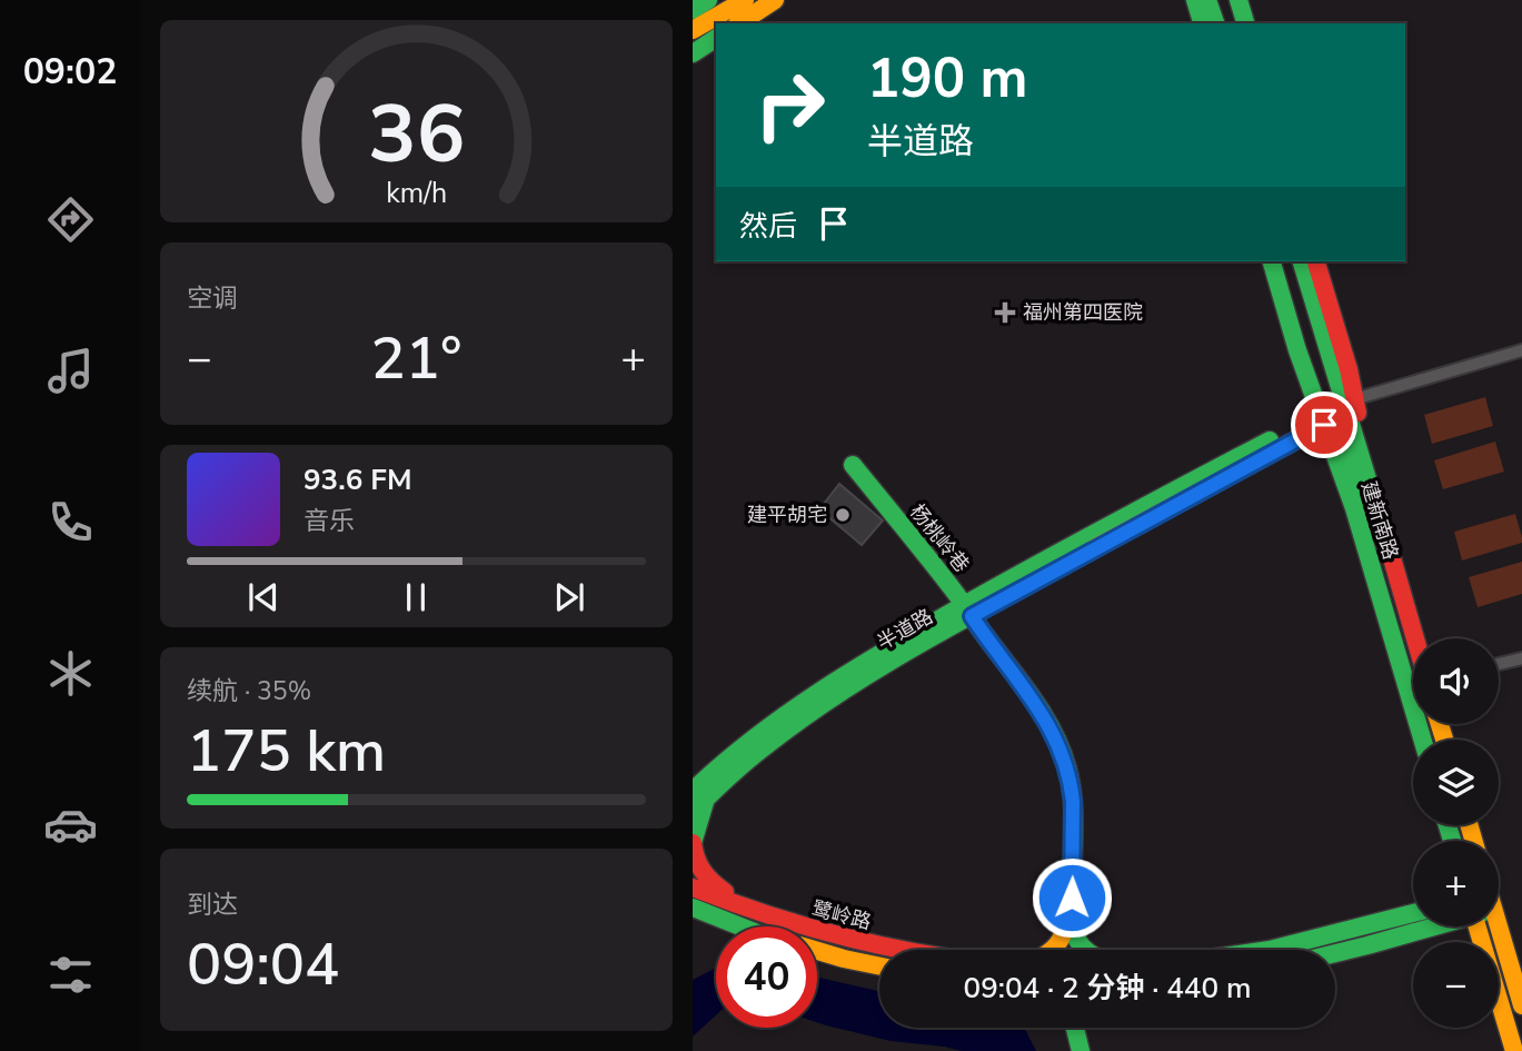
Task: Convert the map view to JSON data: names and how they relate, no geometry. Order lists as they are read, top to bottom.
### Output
{
  "streets": {
    "main road": [
      "建新南路",
      "杨桃岭巷",
      "半道路",
      "鹭岭路"
    ]
  },
  "crossings": [
    ["建新南路", "半道路"],
    ["杨桃岭巷", "半道路"]
  ],
  "places": {
    "health": ["福州第四医院"],
    "other": ["建平胡宅"]
  },
  "page": {
    "tabs": "09:02",
    "turn": ["190 m", "半道路"],
    "then": "然后",
    "tile": [
      "空调",
      ["续航 · 35%", "175 km"],
      ["到达", "09:04"]
    ],
    "heat": ["−", "21°", "+"],
    "song": ["93.6 FM", "音乐"],
    "map_buttons": ["+", "−"],
    "limit": "40",
    "trip": "09:04 · 2 分钟 · 440 m",
    "gauge": ["36", "km/h"]
  }
}
